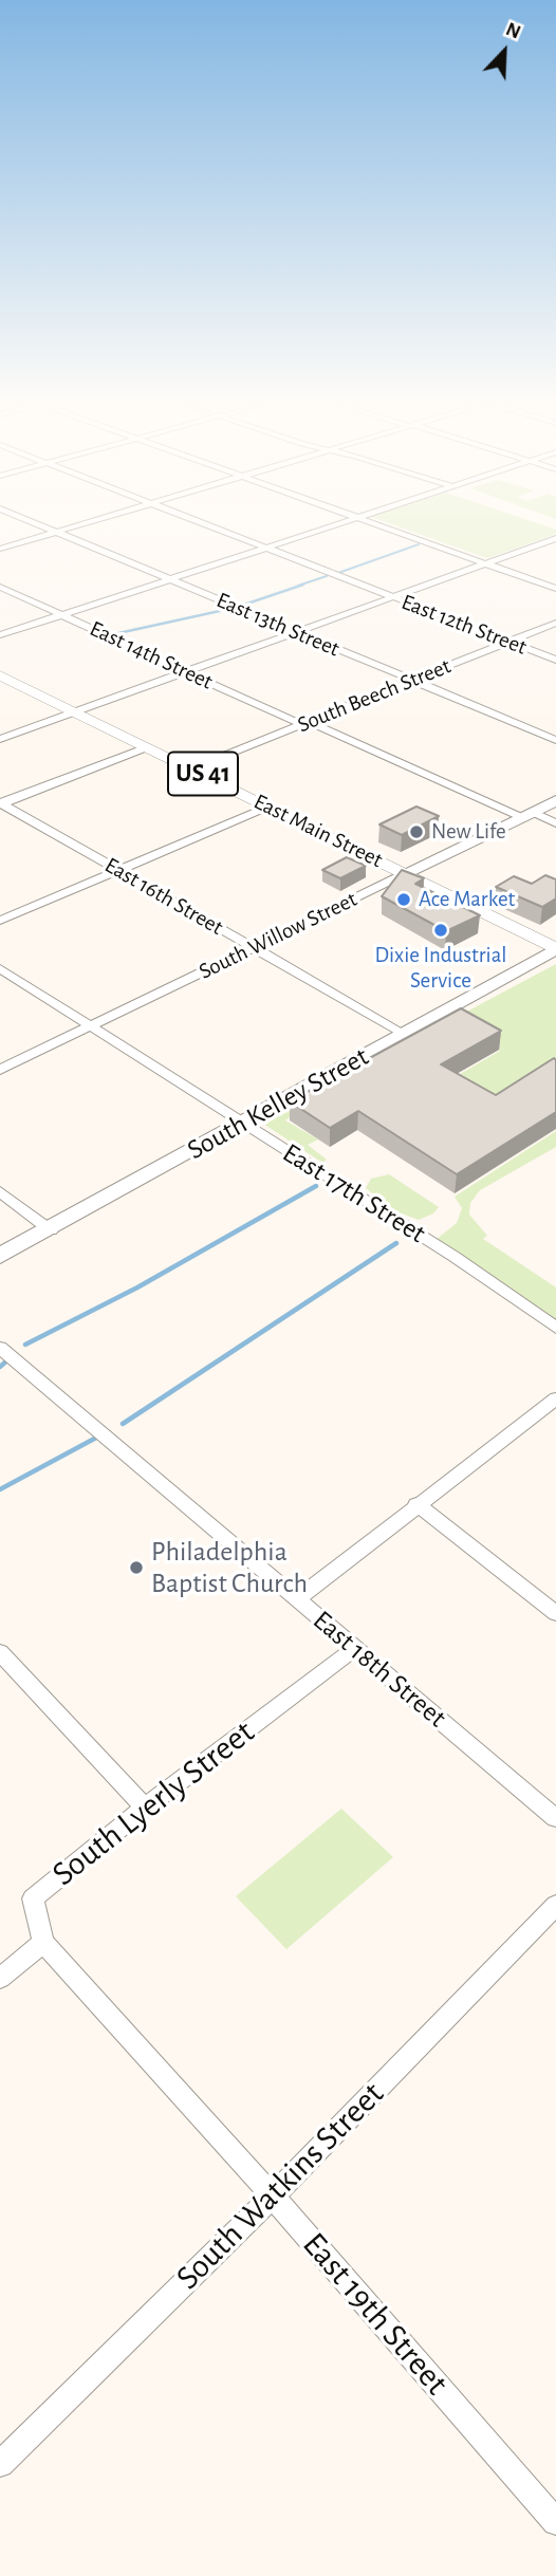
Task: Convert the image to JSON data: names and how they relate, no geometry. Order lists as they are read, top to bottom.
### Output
{
  "streets": {
    "main road": [
      "US 41",
      "East Main Street",
      "South Willow Street",
      "South Kelley Street"
    ],
    "street": [
      "East 13th Street",
      "East 12th Street",
      "East 14th Street",
      "South Beech Street",
      "East 16th Street",
      "East 17th Street",
      "East 18th Street",
      "South Lyerly Street",
      "South Watkins Street",
      "East 19th Street"
    ]
  },
  "crossings": [
    ["East 13th Street", "South Beech Street"],
    ["East 12th Street", "South Beech Street"],
    ["East 14th Street", "South Beech Street"],
    ["East 14th Street", "South Willow Street"],
    ["South Beech Street", "East Main Street"],
    ["East Main Street", "South Willow Street"],
    ["East Main Street", "South Kelley Street"],
    ["East 16th Street", "South Willow Street"],
    ["East 16th Street", "South Kelley Street"],
    ["South Willow Street", "East 17th Street"],
    ["South Kelley Street", "East 17th Street"],
    ["East 18th Street", "South Lyerly Street"],
    ["South Lyerly Street", "East 19th Street"],
    ["South Watkins Street", "East 19th Street"]
  ],
  "places": [
    "New Life",
    "Ace Market",
    "Dixie Industrial Service",
    "Philadelphia Baptist Church"
  ],
  "north": "top right"
}
